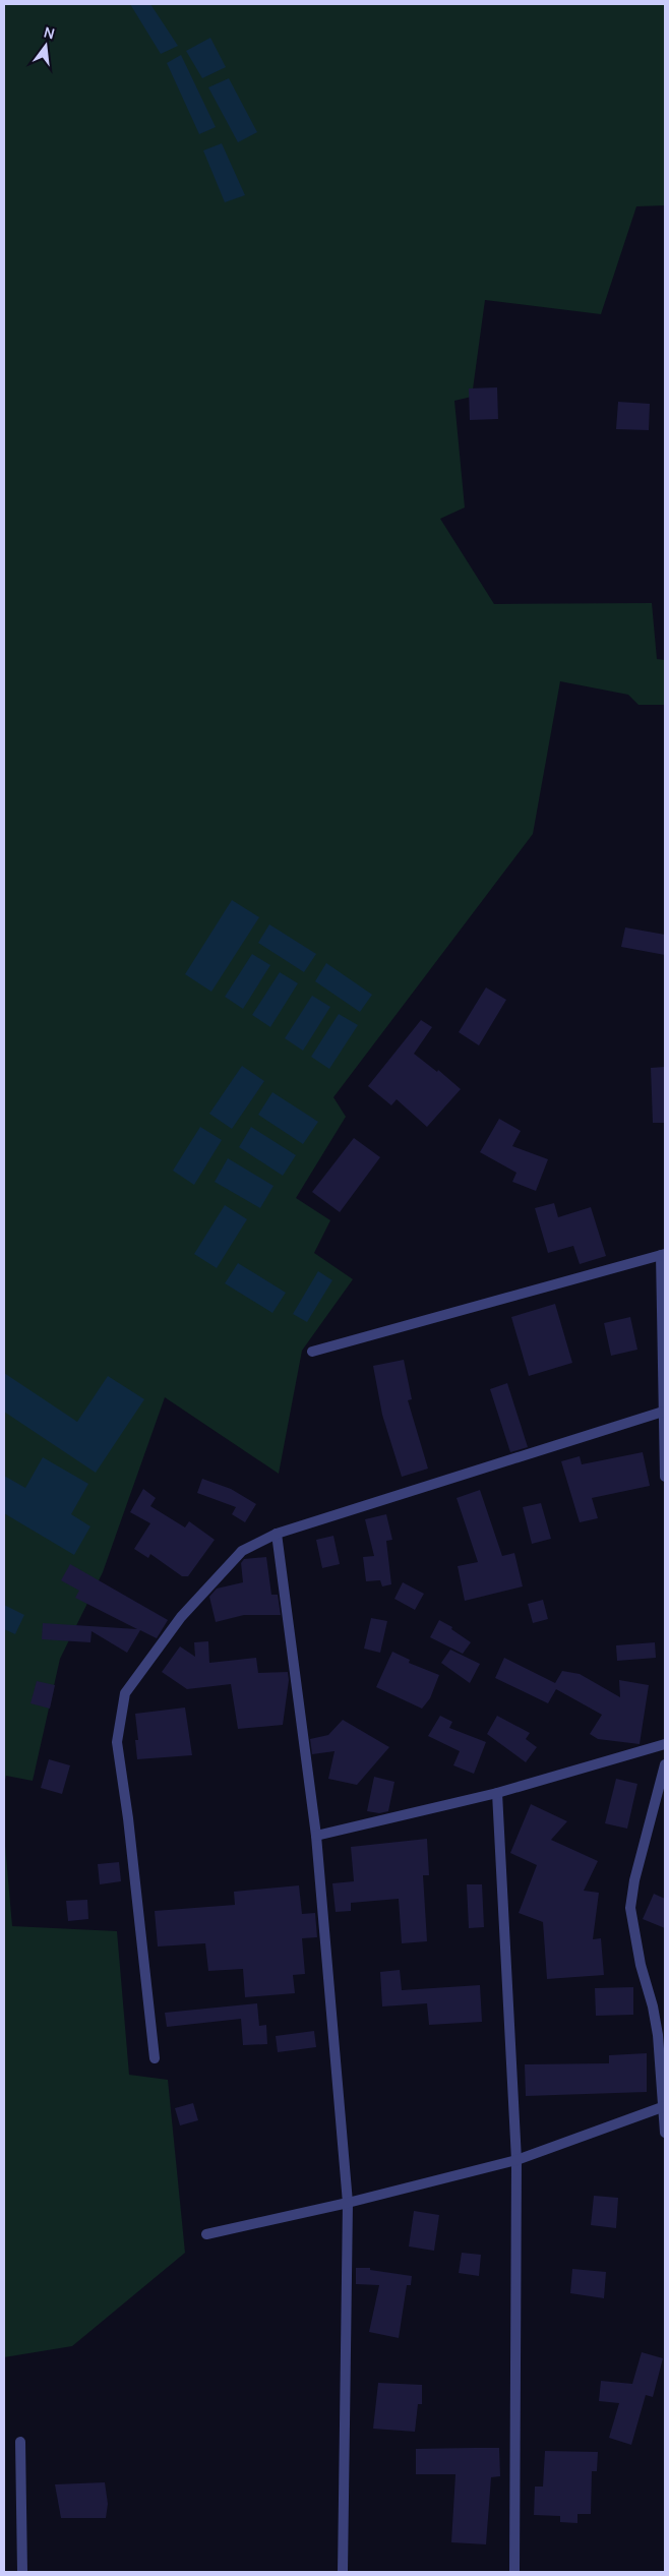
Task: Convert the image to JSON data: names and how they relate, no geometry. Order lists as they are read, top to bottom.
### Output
{
  "north": "top"
}
